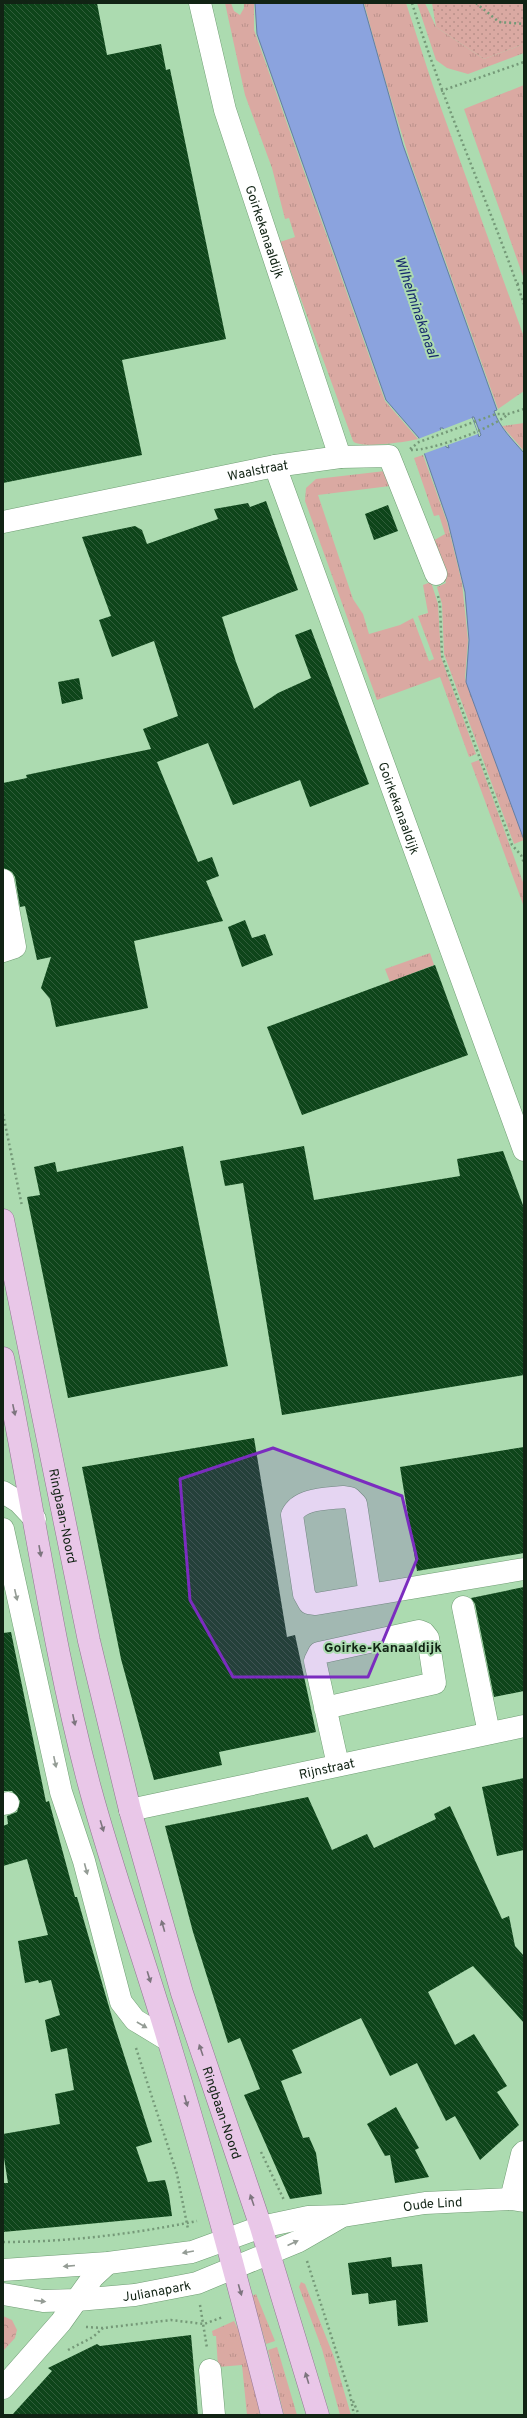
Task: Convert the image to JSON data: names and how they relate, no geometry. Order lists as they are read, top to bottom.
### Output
{
  "streets": {
    "main road": ["Ringbaan-Noord"],
    "street": [
      "Goirkekanaaldijk",
      "Waalstraat",
      "Rijnstraat",
      "Oude Lind",
      "Julianapark"
    ]
  },
  "crossings": [
    ["Goirkekanaaldijk", "Waalstraat"],
    ["Ringbaan-Noord", "Rijnstraat"],
    ["Ringbaan-Noord", "Oude Lind"],
    ["Oude Lind", "Julianapark"]
  ],
  "districts": ["Goirke-Kanaaldijk"],
  "water": ["Wilhelminakanaal"]
}
